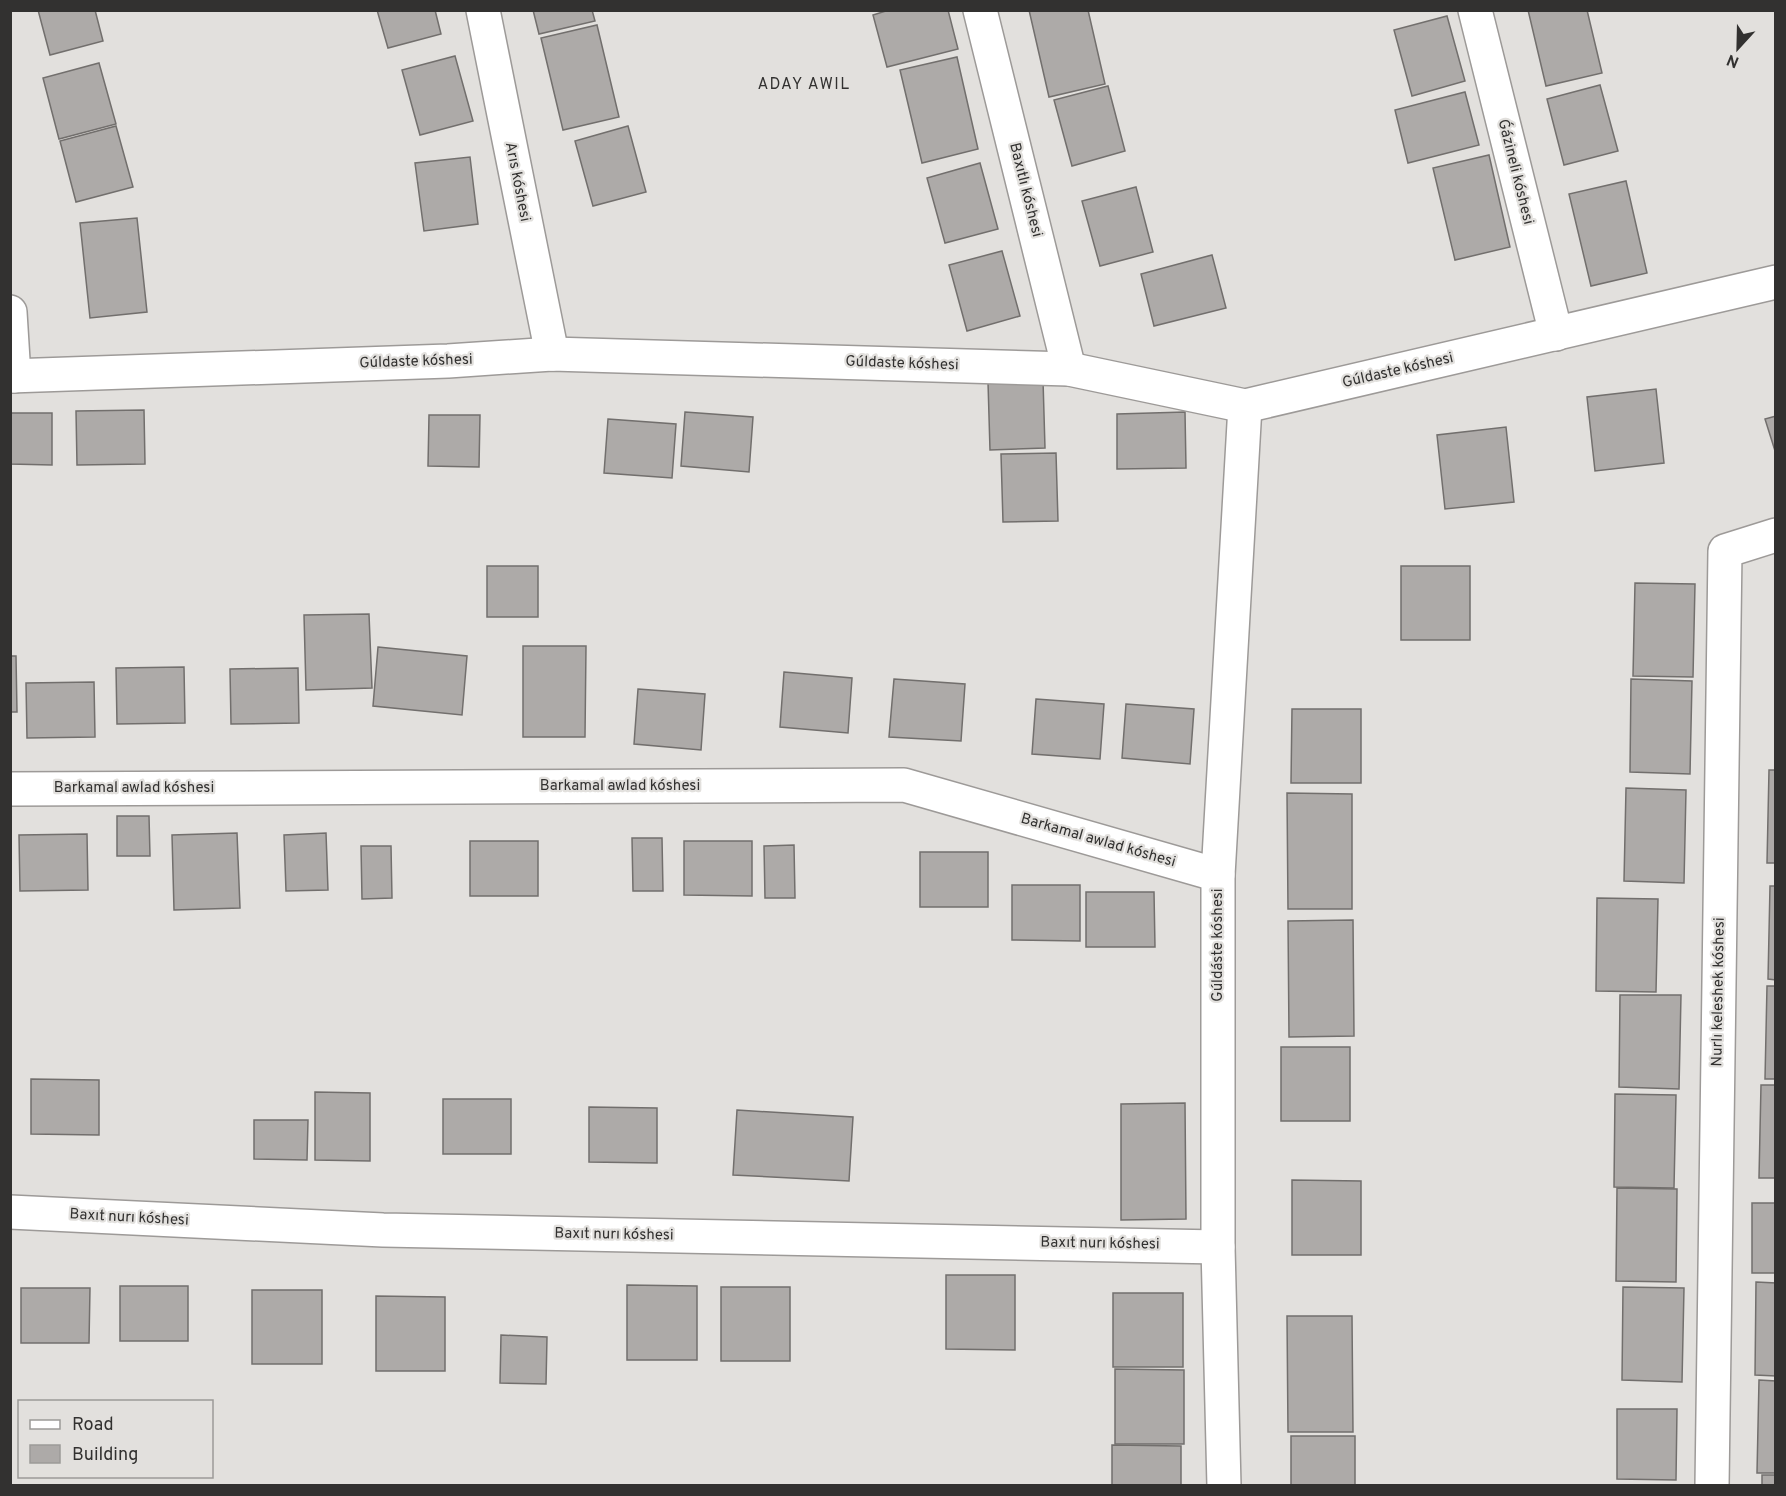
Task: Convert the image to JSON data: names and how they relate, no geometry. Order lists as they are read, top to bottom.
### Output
{
  "streets": {
    "street": [
      "Ǵázineli kóshesi",
      "Arıs kóshesi",
      "Baxıtlı kóshesi",
      "Gúldaste kóshesi",
      "Barkamal awlad kóshesi",
      "Gúldáste kóshesi",
      "Nurlı keleshek kóshesi",
      "Baxıt nurı kóshesi"
    ]
  },
  "crossings": [
    ["Ǵázineli kóshesi", "Gúldaste kóshesi"],
    ["Arıs kóshesi", "Gúldaste kóshesi"],
    ["Baxıtlı kóshesi", "Gúldaste kóshesi"],
    ["Gúldaste kóshesi", "Gúldáste kóshesi"],
    ["Barkamal awlad kóshesi", "Gúldáste kóshesi"],
    ["Gúldáste kóshesi", "Baxıt nurı kóshesi"]
  ],
  "districts": ["ADAY AWIL"],
  "legend": ["Road", "Building"],
  "north": "bottom"
}
